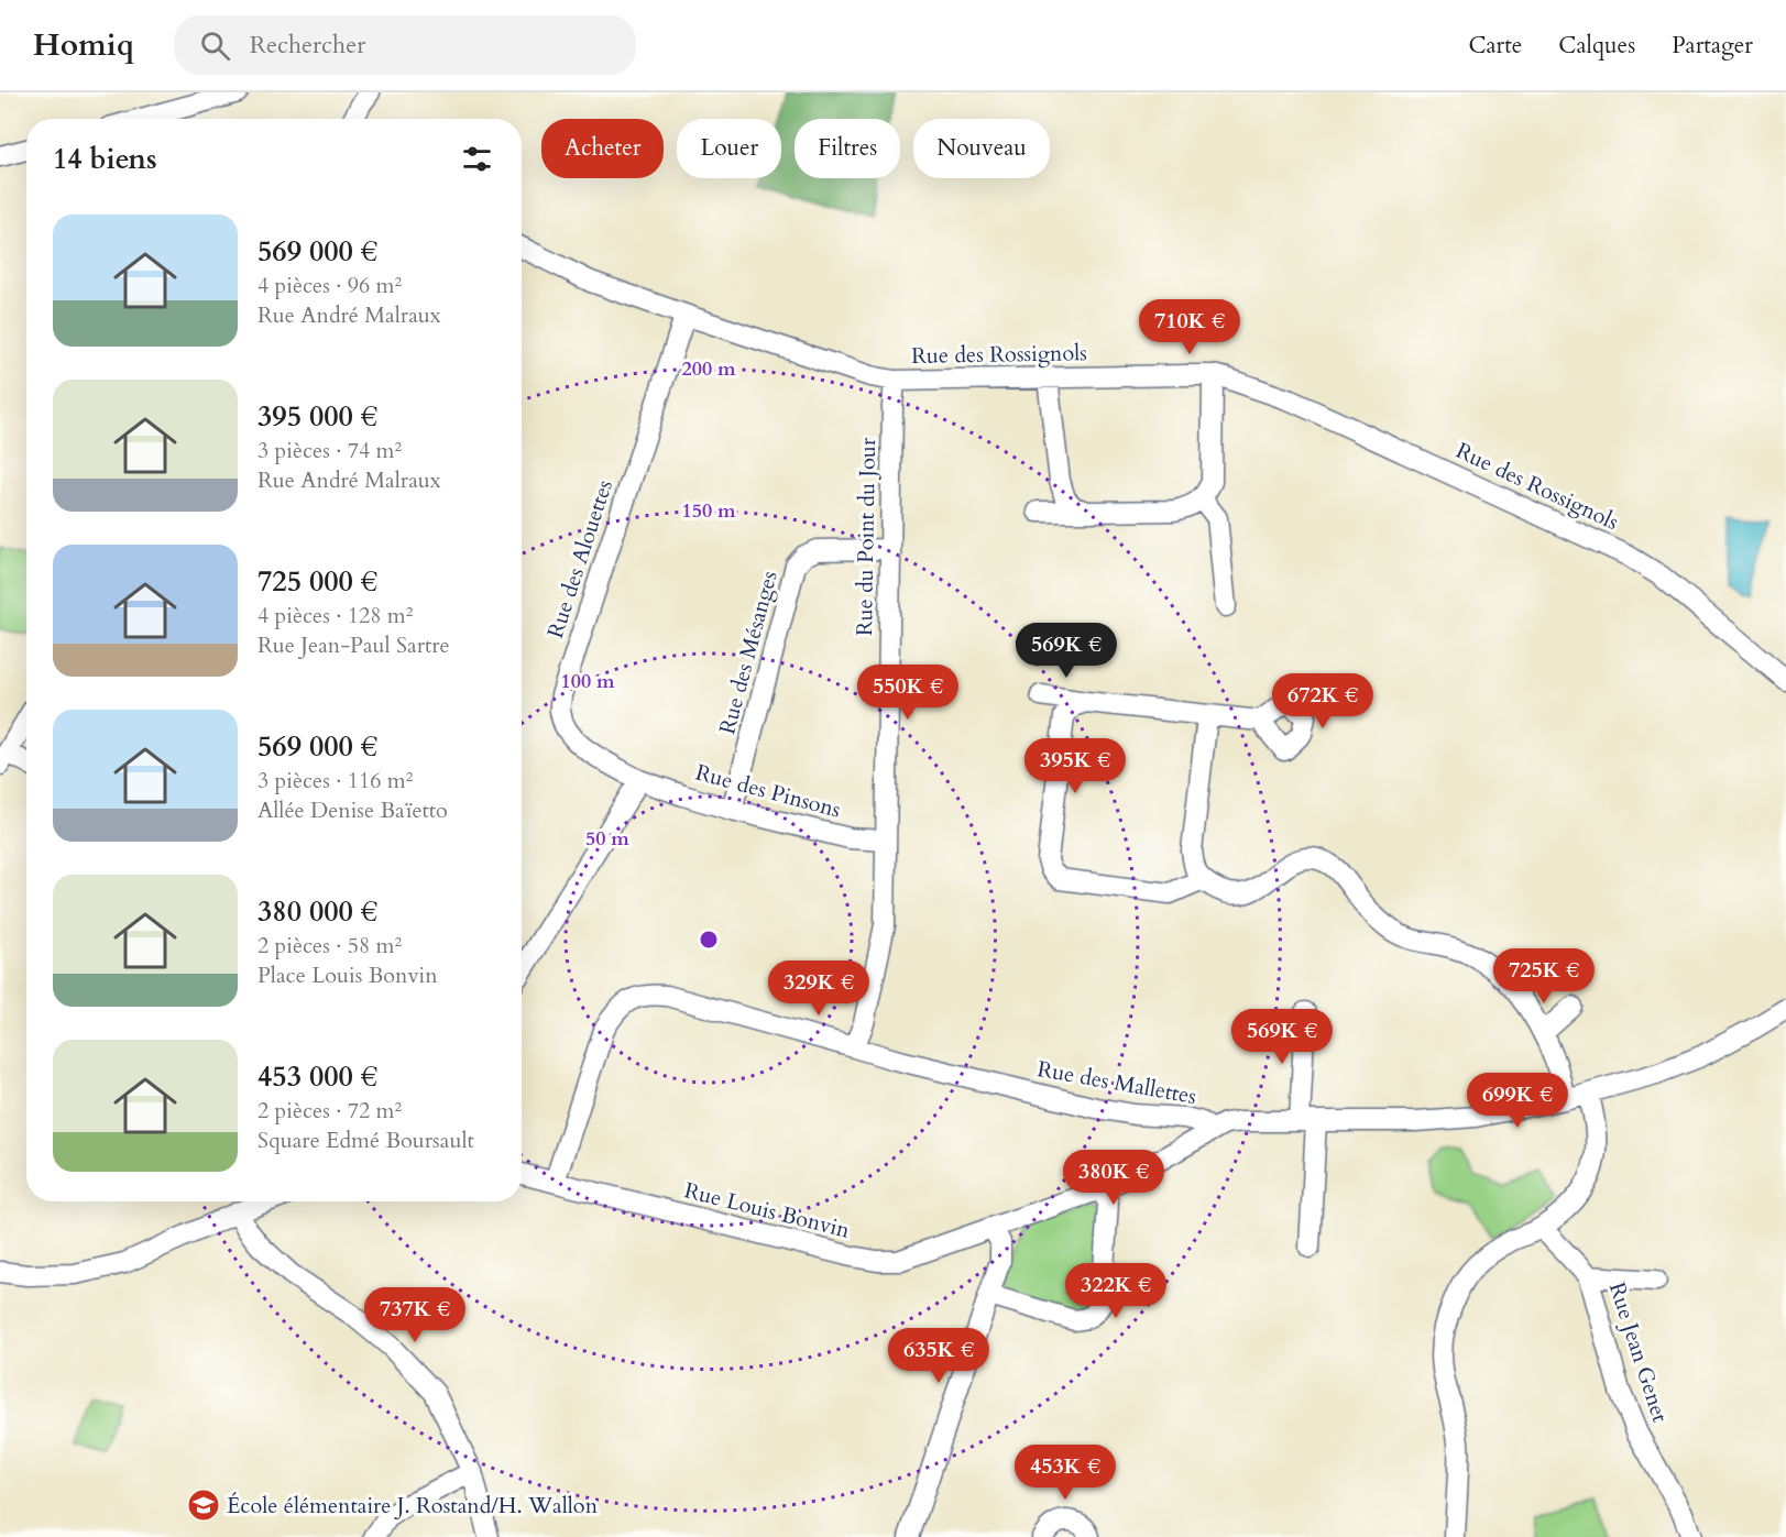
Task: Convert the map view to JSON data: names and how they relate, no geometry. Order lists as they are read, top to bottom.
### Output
{
  "streets": {
    "street": [
      "Rue des Rossignols",
      "Rue du Point du Jour",
      "Rue des Alouettes",
      "Rue des Mésanges",
      "Rue des Pinsons",
      "Rue des Mallettes",
      "Rue Louis Bonvin",
      "Rue Jean Genet"
    ]
  },
  "crossings": [
    ["Rue des Rossignols", "Rue du Point du Jour"],
    ["Rue des Rossignols", "Rue des Alouettes"],
    ["Rue du Point du Jour", "Rue des Mésanges"],
    ["Rue du Point du Jour", "Rue des Pinsons"],
    ["Rue du Point du Jour", "Rue des Mallettes"],
    ["Rue des Alouettes", "Rue des Pinsons"],
    ["Rue des Mésanges", "Rue des Pinsons"],
    ["Rue des Mallettes", "Rue Louis Bonvin"]
  ],
  "places": {
    "school or university": ["École élémentaire J. Rostand/H. Wallon"]
  },
  "page": {
    "header": "Homiq",
    "search": "Rechercher",
    "nav": ["Carte", "Calques", "Partager"],
    "chip": [
      "Acheter",
      "Louer",
      "Filtres",
      "Nouveau"
    ],
    "heading": "14 biens",
    "list": [
      {
        "name": "569 000 €",
        "note": "4 pièces · 96 m² · Rue André Malraux"
      },
      {
        "name": "395 000 €",
        "note": "3 pièces · 74 m² · Rue André Malraux"
      },
      {
        "name": "725 000 €",
        "note": "4 pièces · 128 m² · Rue Jean-Paul Sartre"
      },
      {
        "name": "569 000 €",
        "note": "3 pièces · 116 m² · Allée Denise Baïetto"
      },
      {
        "name": "380 000 €",
        "note": "2 pièces · 58 m² · Place Louis Bonvin"
      },
      {
        "name": "453 000 €",
        "note": "2 pièces · 72 m² · Square Edmé Boursault"
      }
    ],
    "price": [
      "710K €",
      "569K €",
      "550K €",
      "672K €",
      "395K €",
      "725K €",
      "329K €",
      "569K €",
      "699K €",
      "380K €",
      "322K €",
      "737K €",
      "635K €",
      "453K €"
    ]
  },
  "rings": [
    "200 m",
    "150 m",
    "100 m",
    "50 m"
  ]
}
